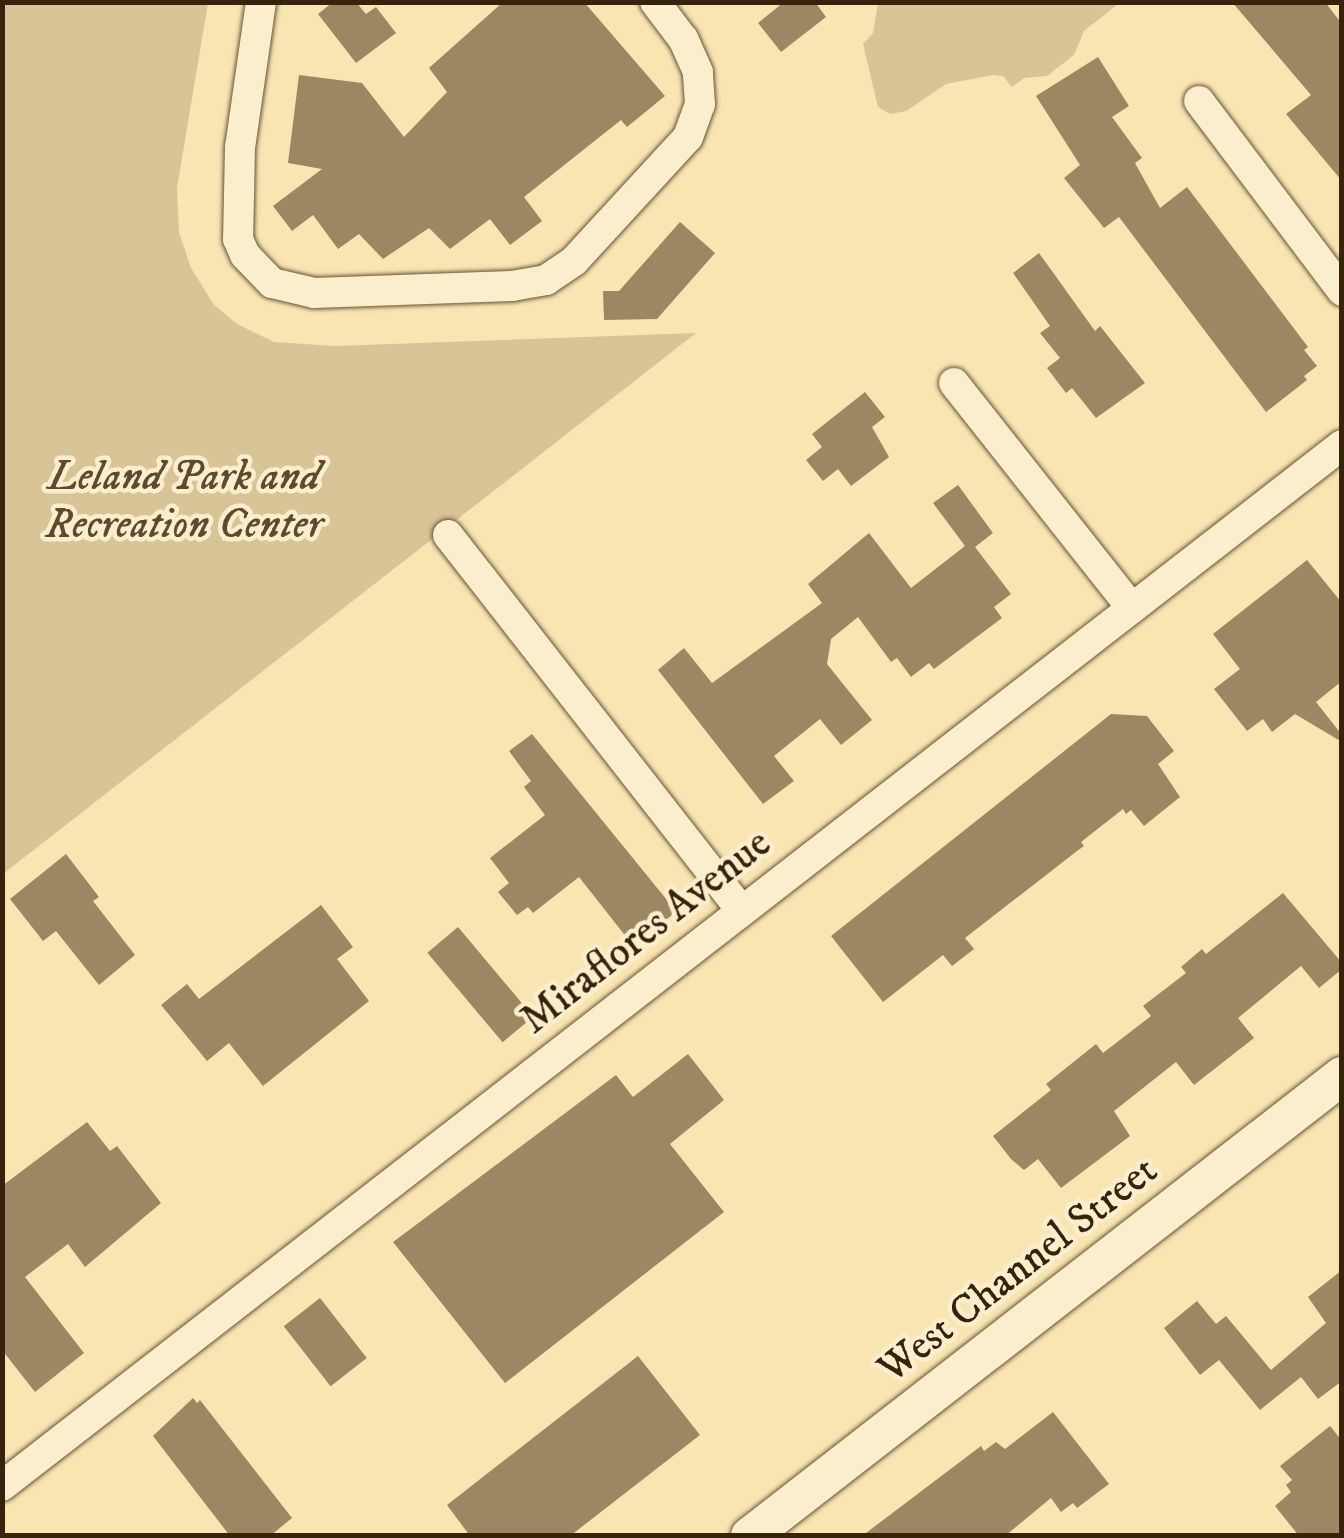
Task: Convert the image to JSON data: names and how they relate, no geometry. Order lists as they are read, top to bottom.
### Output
{
  "streets": {
    "street": ["Miraflores Avenue", "West Channel Street"]
  },
  "parks": ["Leland Park and Recreation Center"]
}
